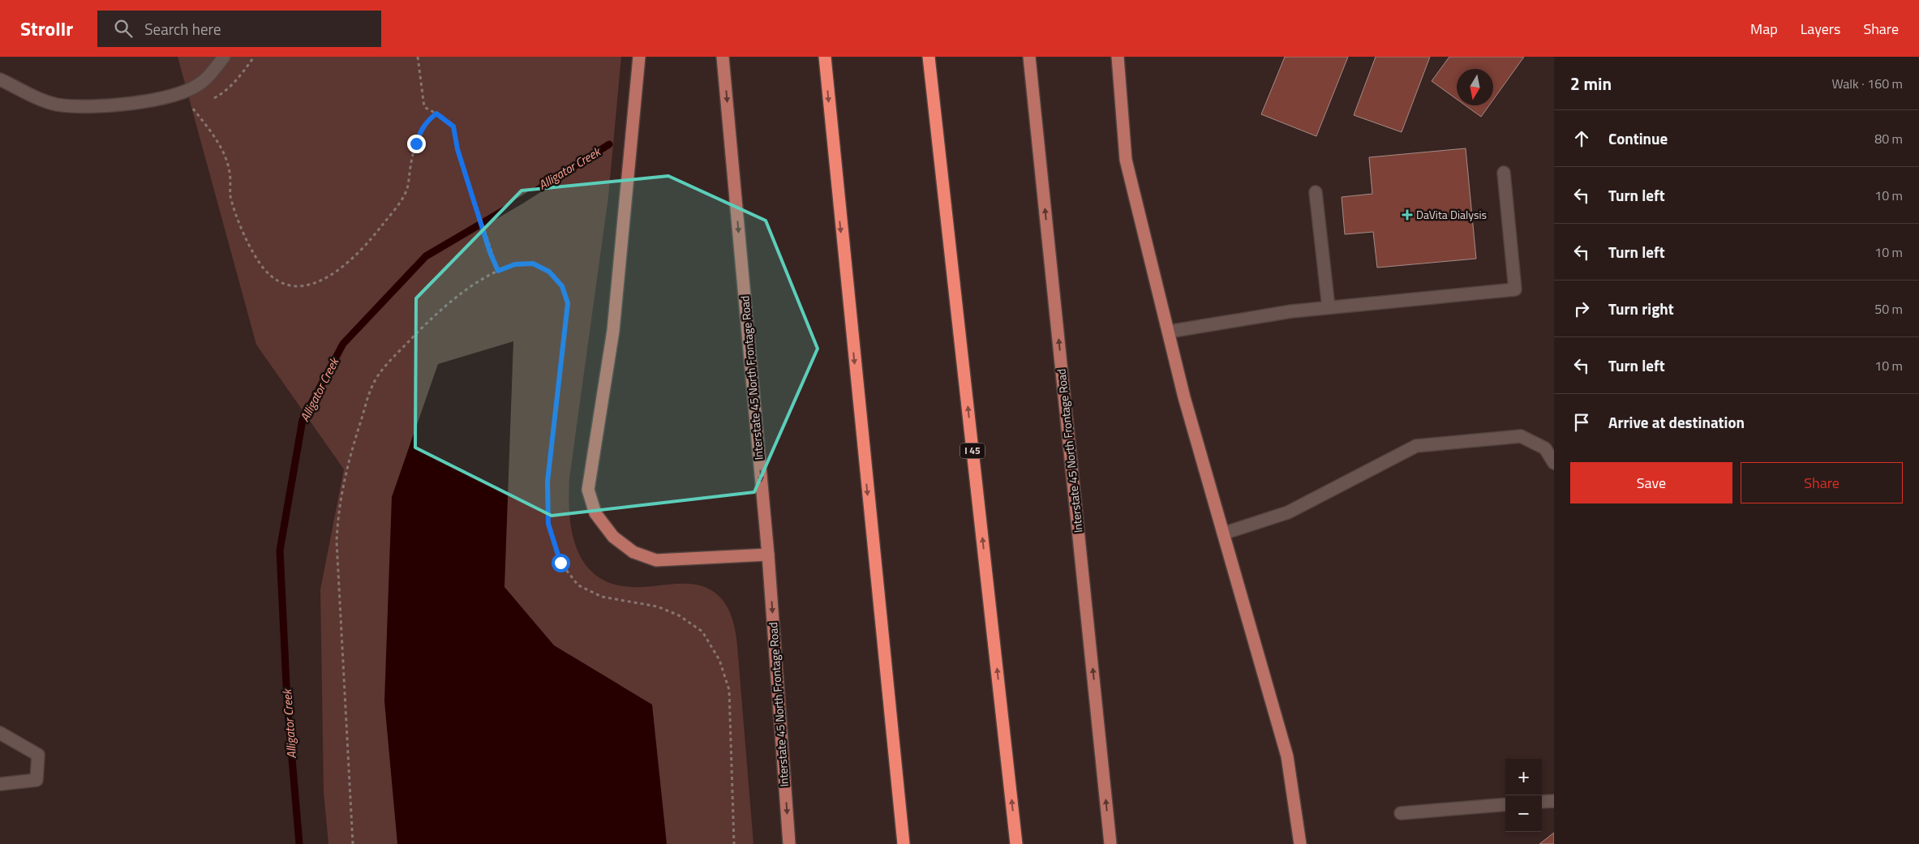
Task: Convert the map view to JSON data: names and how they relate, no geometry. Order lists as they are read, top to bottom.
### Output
{
  "streets": {
    "highway": ["I 45"],
    "main road": ["Interstate 45 North Frontage Road"]
  },
  "water": ["Alligator Creek"],
  "places": {
    "health": ["DaVita Dialysis"]
  },
  "north": "bottom",
  "page": {
    "header": "Strollr",
    "search": "Search here",
    "nav": ["Map", "Layers", "Share"],
    "heading": ["2 min", "Walk · 160 m"],
    "list": [
      ["Continue", "80 m"],
      ["Turn left", "10 m"],
      ["Turn left", "10 m"],
      ["Turn right", "50 m"],
      ["Turn left", "10 m"],
      "Arrive at destination"
    ],
    "buttons": ["Save", "Share"],
    "map_buttons": ["+", "−"]
  }
}
